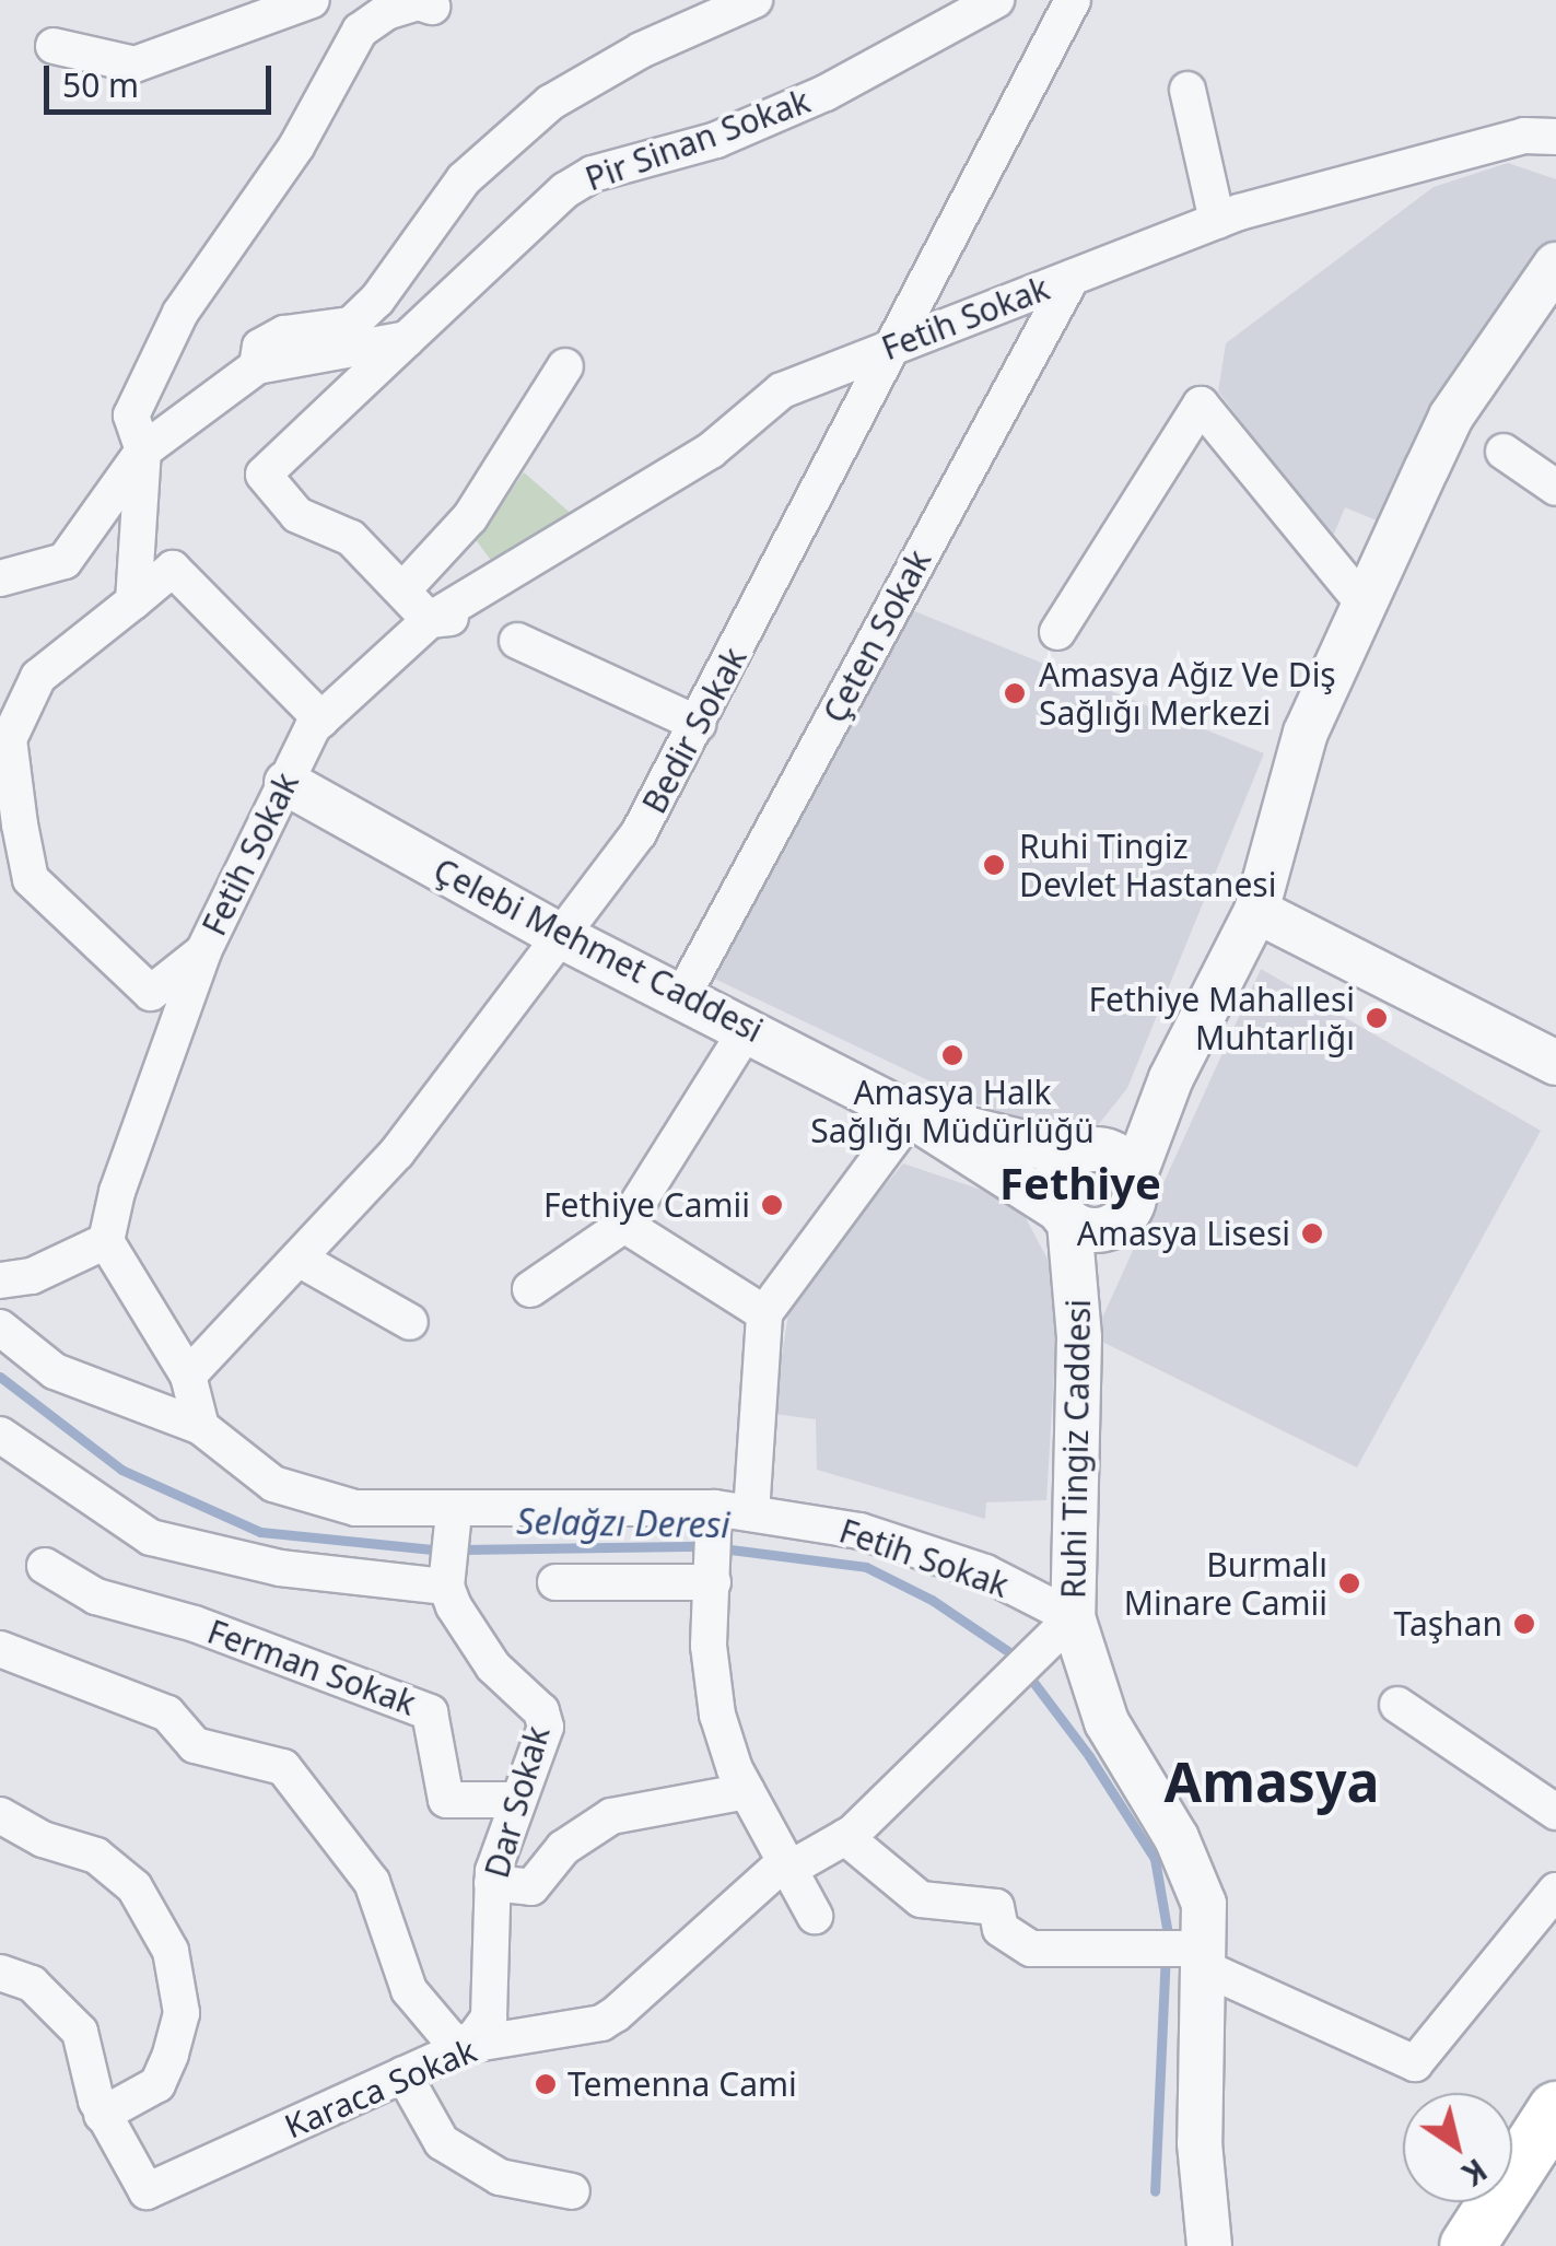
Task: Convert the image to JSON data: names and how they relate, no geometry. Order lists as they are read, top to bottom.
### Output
{
  "streets": {
    "street": [
      "Pir Sinan Sokak",
      "Fetih Sokak",
      "Çeten Sokak",
      "Bedir Sokak",
      "Çelebi Mehmet Caddesi",
      "Ruhi Tingiz Caddesi",
      "Ferman Sokak",
      "Dar Sokak",
      "Karaca Sokak"
    ]
  },
  "crossings": [
    ["Fetih Sokak", "Çeten Sokak"],
    ["Fetih Sokak", "Bedir Sokak"],
    ["Fetih Sokak", "Çelebi Mehmet Caddesi"],
    ["Fetih Sokak", "Ruhi Tingiz Caddesi"],
    ["Fetih Sokak", "Karaca Sokak"],
    ["Çeten Sokak", "Çelebi Mehmet Caddesi"],
    ["Bedir Sokak", "Çelebi Mehmet Caddesi"],
    ["Çelebi Mehmet Caddesi", "Ruhi Tingiz Caddesi"],
    ["Ruhi Tingiz Caddesi", "Karaca Sokak"],
    ["Ferman Sokak", "Dar Sokak"],
    ["Dar Sokak", "Karaca Sokak"]
  ],
  "districts": ["Fethiye", "Amasya"],
  "water": ["Selağzı Deresi"],
  "places": [
    "Amasya Ağız Ve Diş Sağlığı Merkezi",
    "Ruhi Tingiz Devlet Hastanesi",
    "Fethiye Mahallesi Muhtarlığı",
    "Amasya Halk Sağlığı Müdürlüğü",
    "Fethiye Camii",
    "Amasya Lisesi",
    "Burmalı Minare Camii",
    "Taşhan",
    "Temenna Cami"
  ],
  "scale_bar": "50 m",
  "north": "bottom right"
}
